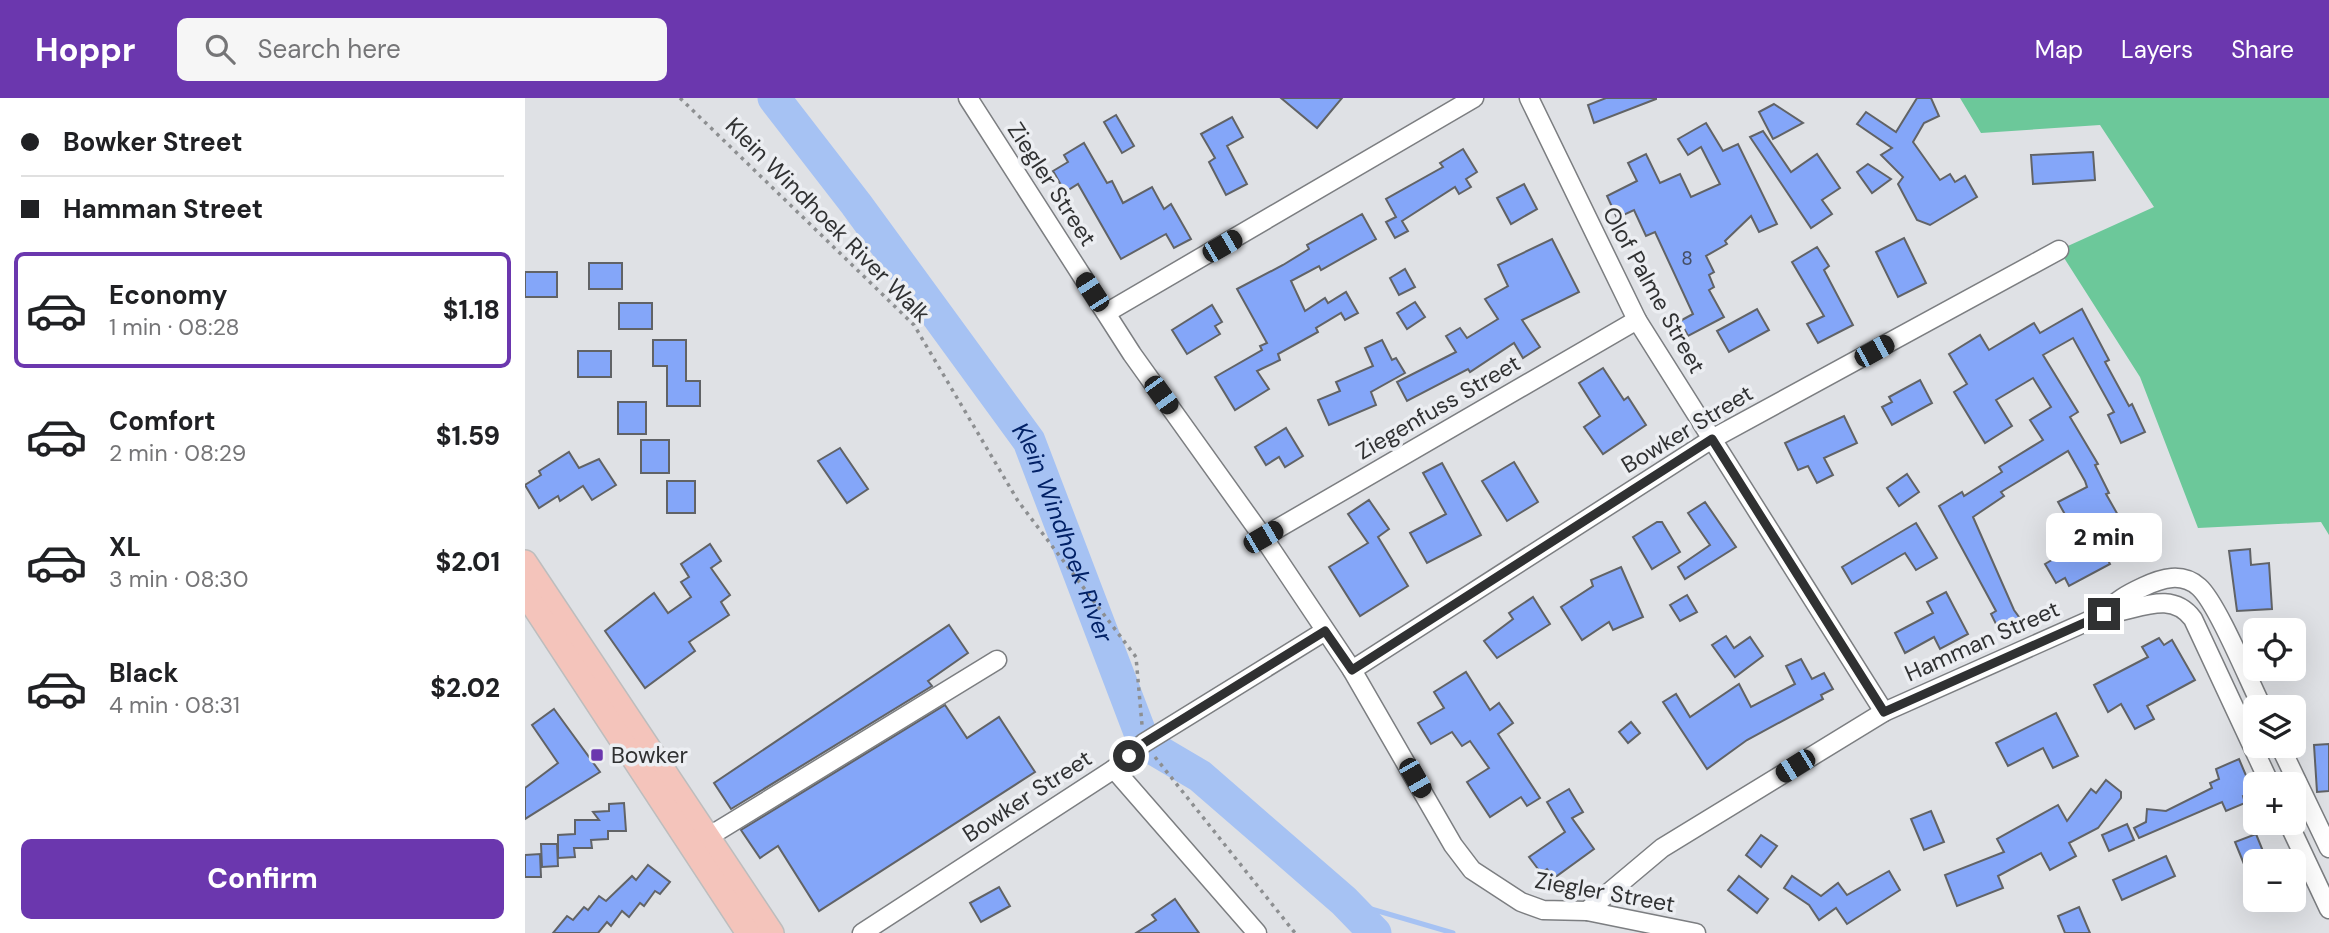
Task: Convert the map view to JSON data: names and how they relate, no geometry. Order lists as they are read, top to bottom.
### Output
{
  "streets": {
    "street": [
      "Ziegler Street",
      "Olof Palme Street",
      "Ziegenfuss Street",
      "Bowker Street",
      "Hamman Street"
    ],
    "path": ["Klein Windhoek River Walk"]
  },
  "crossings": [
    ["Ziegler Street", "Ziegenfuss Street"],
    ["Ziegler Street", "Bowker Street"],
    ["Ziegler Street", "Hamman Street"],
    ["Klein Windhoek River Walk", "Bowker Street"],
    ["Olof Palme Street", "Ziegenfuss Street"],
    ["Olof Palme Street", "Bowker Street"],
    ["Olof Palme Street", "Hamman Street"]
  ],
  "water": ["Klein Windhoek River"],
  "places": {
    "transit": ["Bowker"]
  },
  "house_numbers": ["8"],
  "page": {
    "header": "Hoppr",
    "search": "Search here",
    "nav": ["Map", "Layers", "Share"],
    "banner": ["Bowker Street", "Hamman Street"],
    "list": [
      {
        "name": "Economy",
        "note": "1 min · 08:28",
        "value": "$1.18"
      },
      {
        "name": "Comfort",
        "note": "2 min · 08:29",
        "value": "$1.59"
      },
      {
        "name": "XL",
        "note": "3 min · 08:30",
        "value": "$2.01"
      },
      {
        "name": "Black",
        "note": "4 min · 08:31",
        "value": "$2.02"
      }
    ],
    "bubble": "2 min",
    "map_buttons": ["+", "−"],
    "buttons": "Confirm"
  }
}
